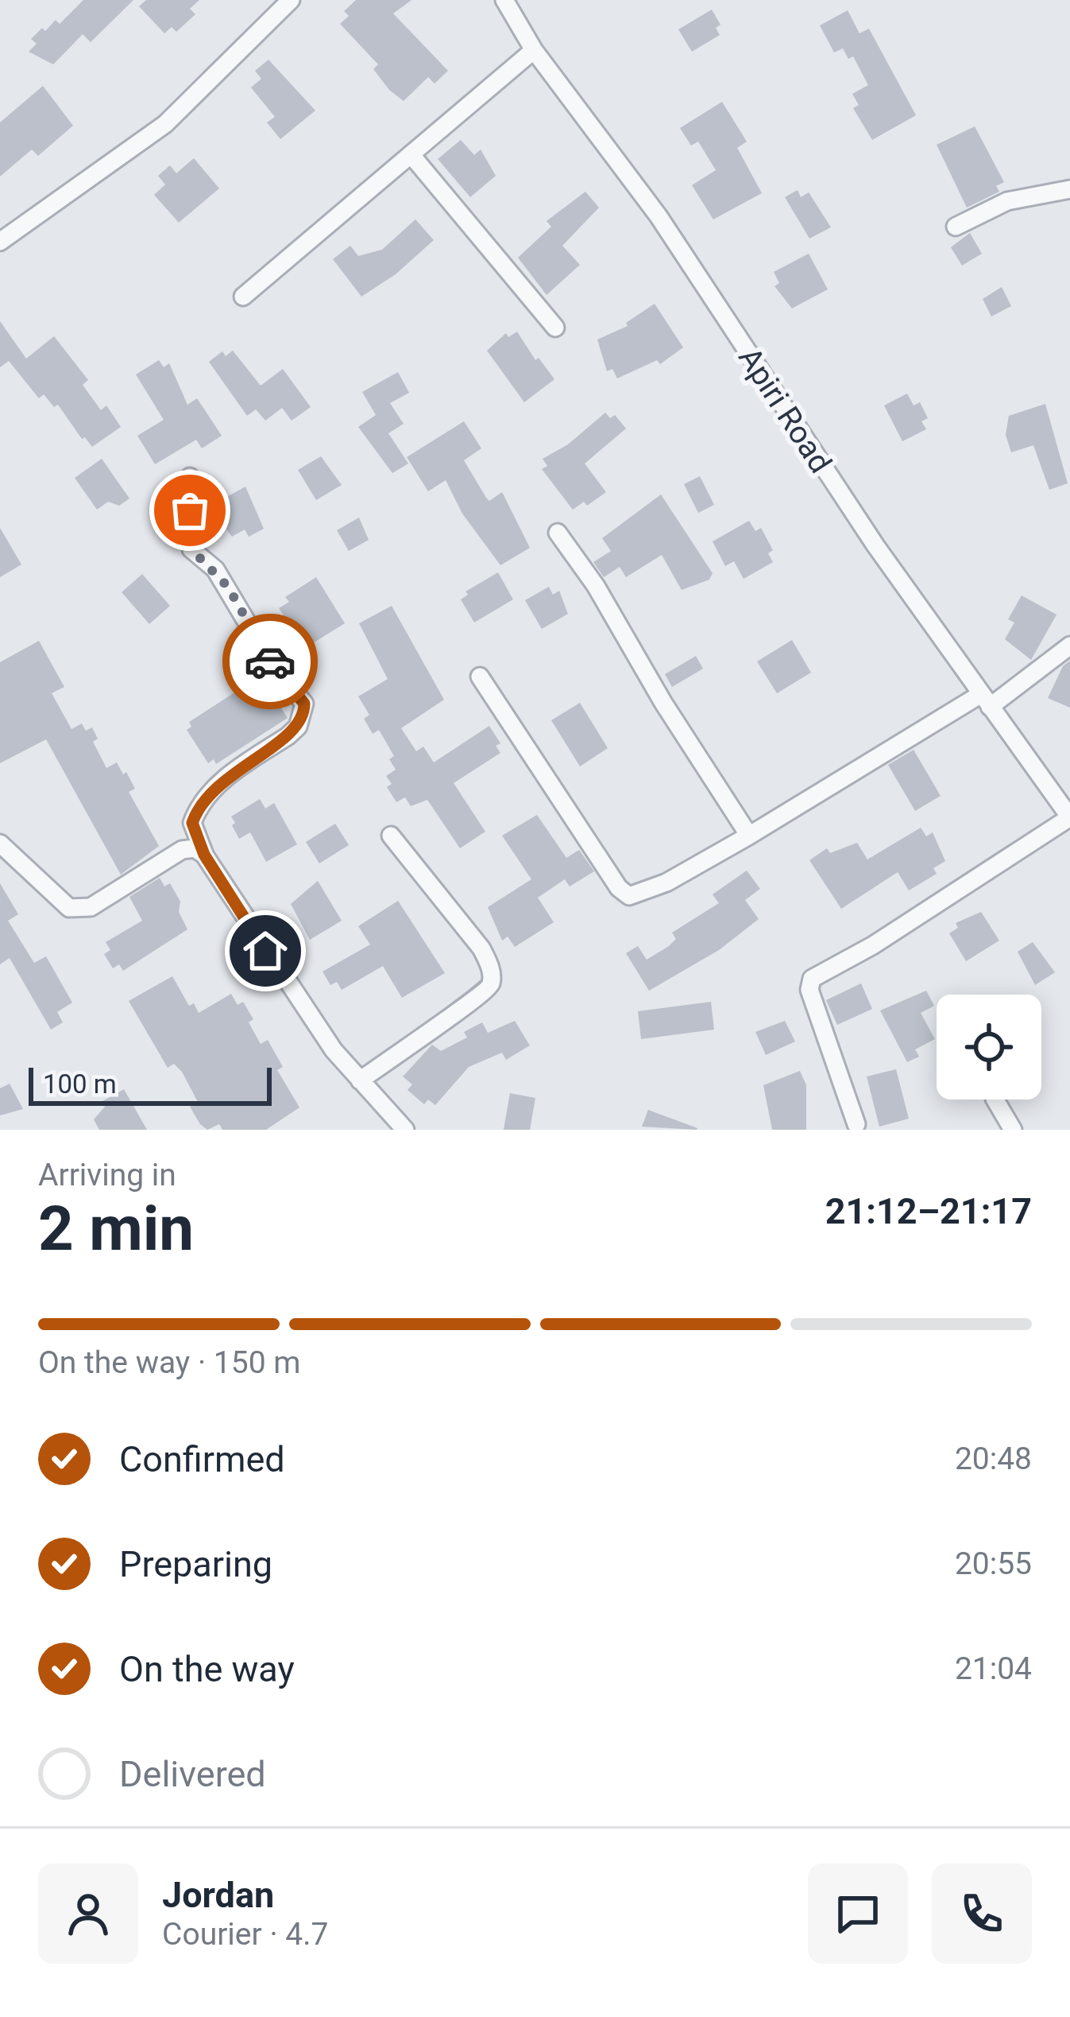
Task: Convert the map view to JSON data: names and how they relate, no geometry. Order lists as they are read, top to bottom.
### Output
{
  "streets": {
    "street": ["Apiri Road"]
  },
  "scale_bar": "100 m",
  "page": {
    "scale": "100 m",
    "heading": ["2 min", "Arriving in", "21:12–21:17"],
    "panel": ["Jordan", "Courier · 4.7"],
    "bar": "On the way · 150 m",
    "list": [
      ["Confirmed", "20:48"],
      ["Preparing", "20:55"],
      ["On the way", "21:04"],
      "Delivered"
    ]
  }
}
